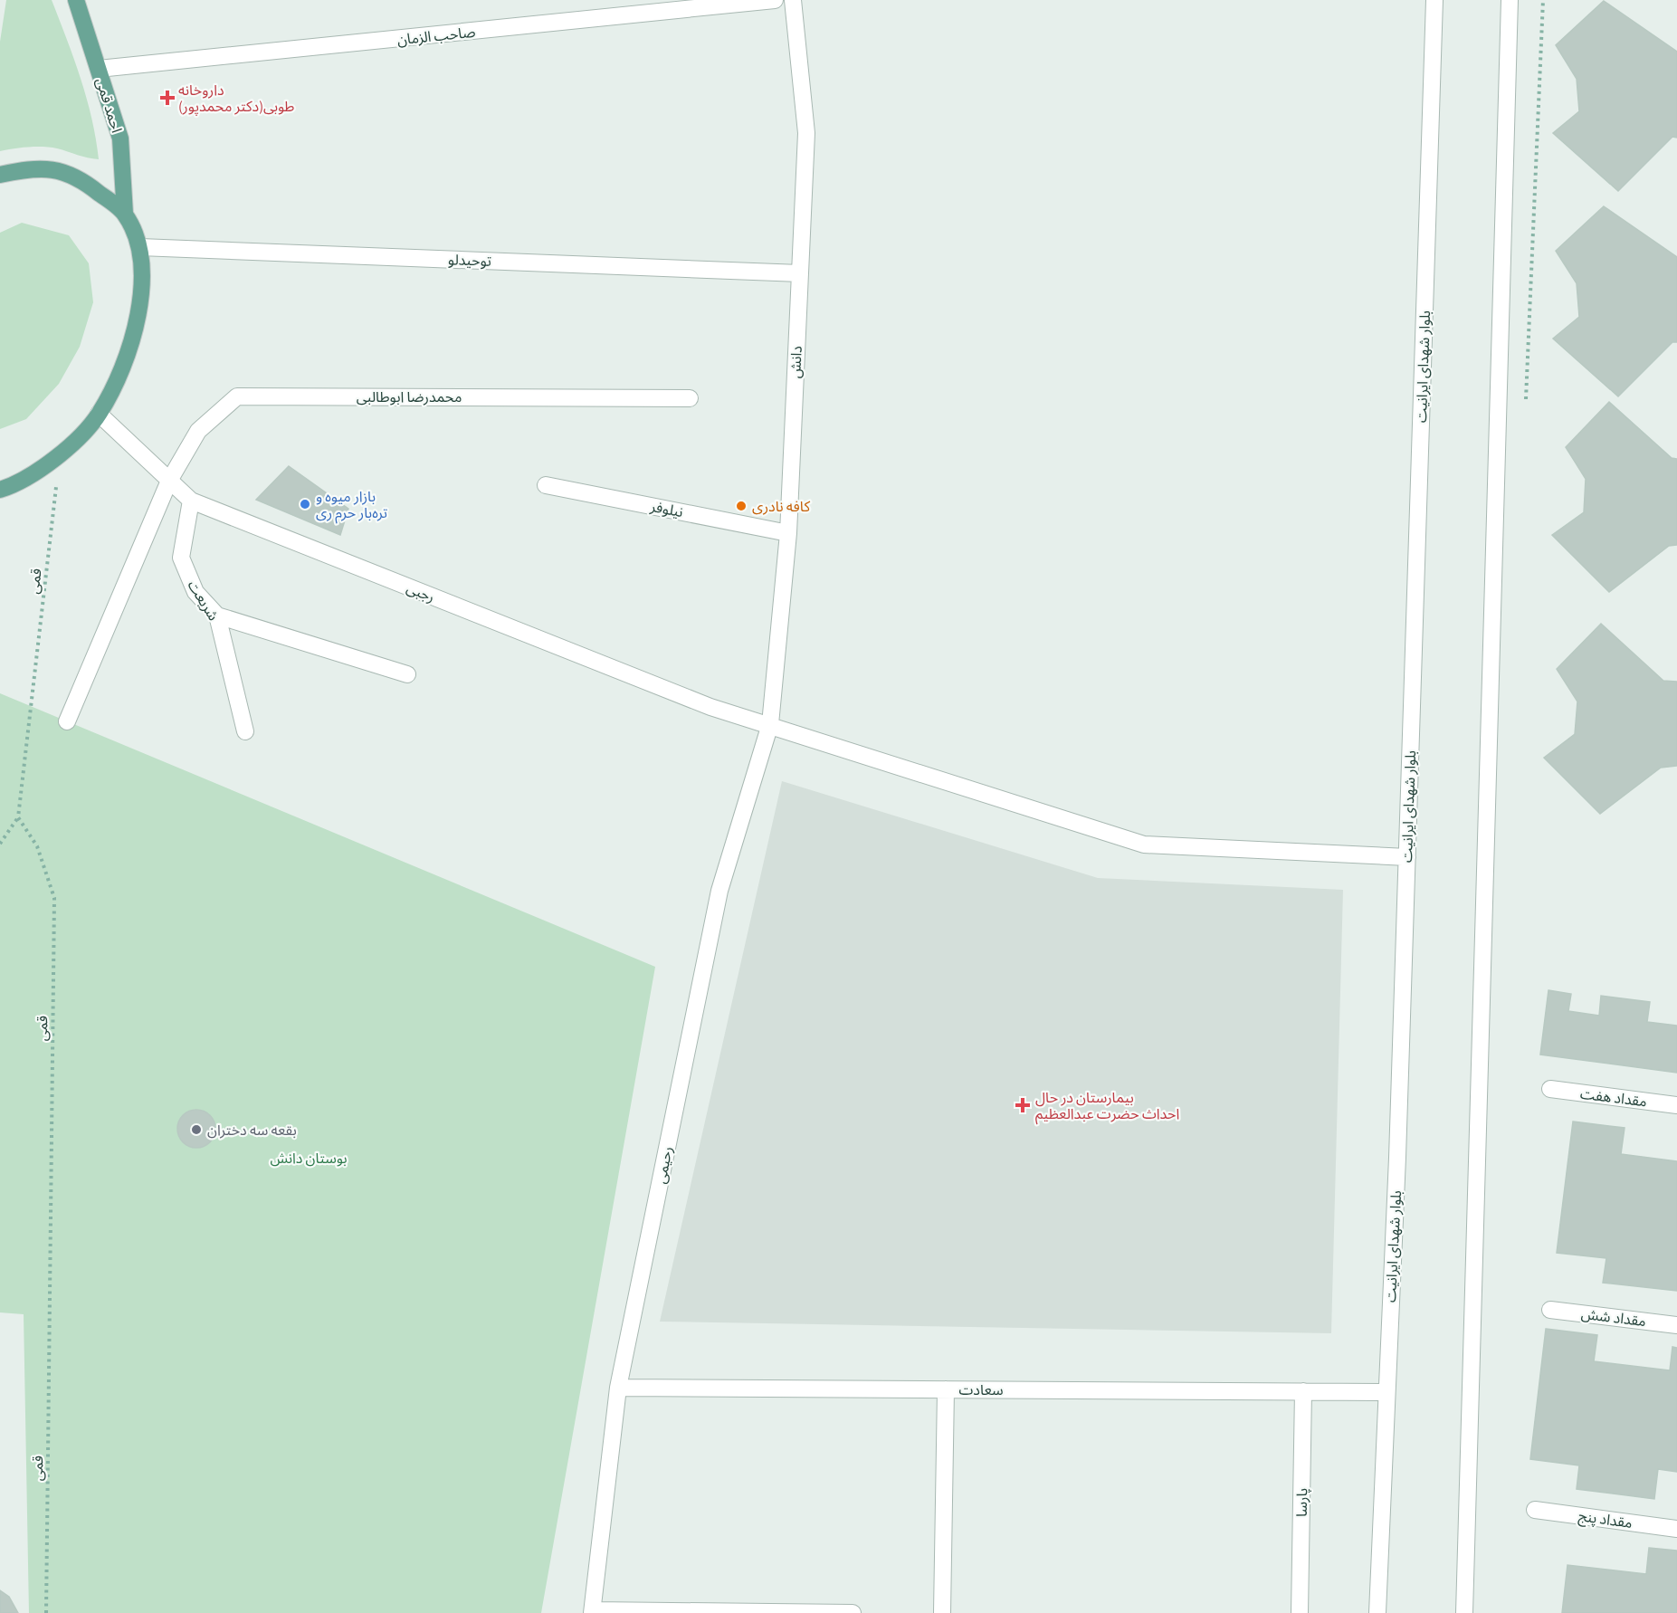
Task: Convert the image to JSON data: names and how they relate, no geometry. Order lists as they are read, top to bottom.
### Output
{
  "streets": {
    "main road": ["احمد قمی"],
    "street": [
      "صاحب الزمان",
      "توحیدلو",
      "دانش",
      "بلوار شهدای ایرانیت",
      "محمدرضا ابوطالبی",
      "نیلوفر",
      "رجبی",
      "شریعت",
      "مقداد هفت",
      "رحیمی",
      "مقداد شش",
      "سعادت",
      "پارسا",
      "مقداد پنج"
    ],
    "path": ["قمی"]
  },
  "crossings": [
    ["صاحب الزمان", "احمد قمی"],
    ["توحیدلو", "دانش"],
    ["دانش", "نیلوفر"],
    ["دانش", "رجبی"],
    ["دانش", "رحیمی"],
    ["بلوار شهدای ایرانیت", "رجبی"],
    ["بلوار شهدای ایرانیت", "سعادت"],
    ["محمدرضا ابوطالبی", "رجبی"],
    ["رجبی", "شریعت"],
    ["رجبی", "رحیمی"],
    ["رحیمی", "سعادت"],
    ["سعادت", "پارسا"]
  ],
  "parks": ["بوستان دانش"],
  "places": {
    "health": ["داروخانه طوبی(دکتر محمدپور)", "بیمارستان در حال احداث حضرت عبدالعظیم"],
    "other": ["بازار میوه و تره‌بار حرم ری", "کافه نادری", "بقعه سه دختران"]
  }
}
